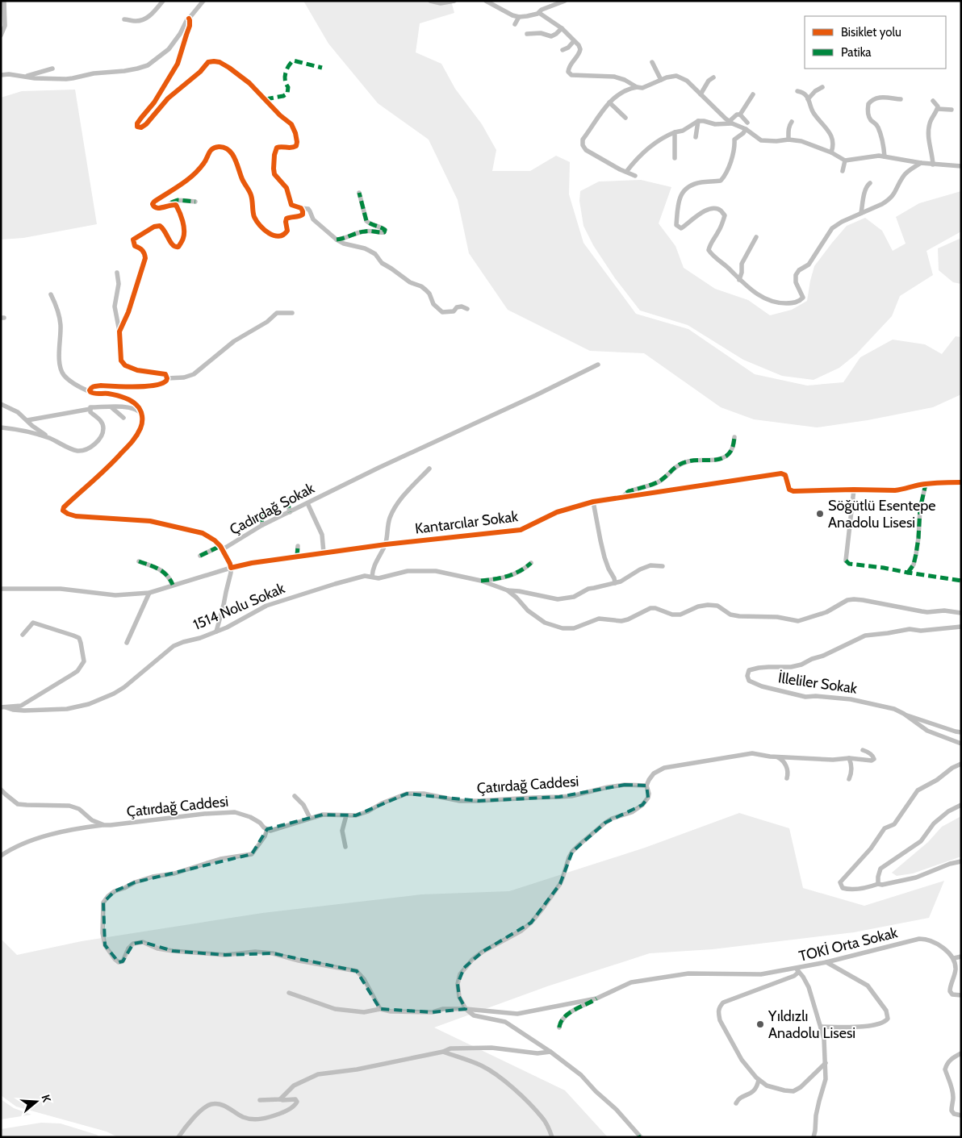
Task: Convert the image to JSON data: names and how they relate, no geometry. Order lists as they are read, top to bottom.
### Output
{
  "streets": {
    "street": [
      "Çadırdağ Sokak",
      "Kantarcılar Sokak",
      "1514 Nolu Sokak",
      "İlleliler Sokak",
      "Çatırdağ Caddesi",
      "TOKİ Orta Sokak"
    ]
  },
  "places": ["Söğütlü Esentepe Anadolu Lisesi", "Yıldızlı Anadolu Lisesi"],
  "legend": ["Bisiklet yolu", "Patika"],
  "north": "right"
}
